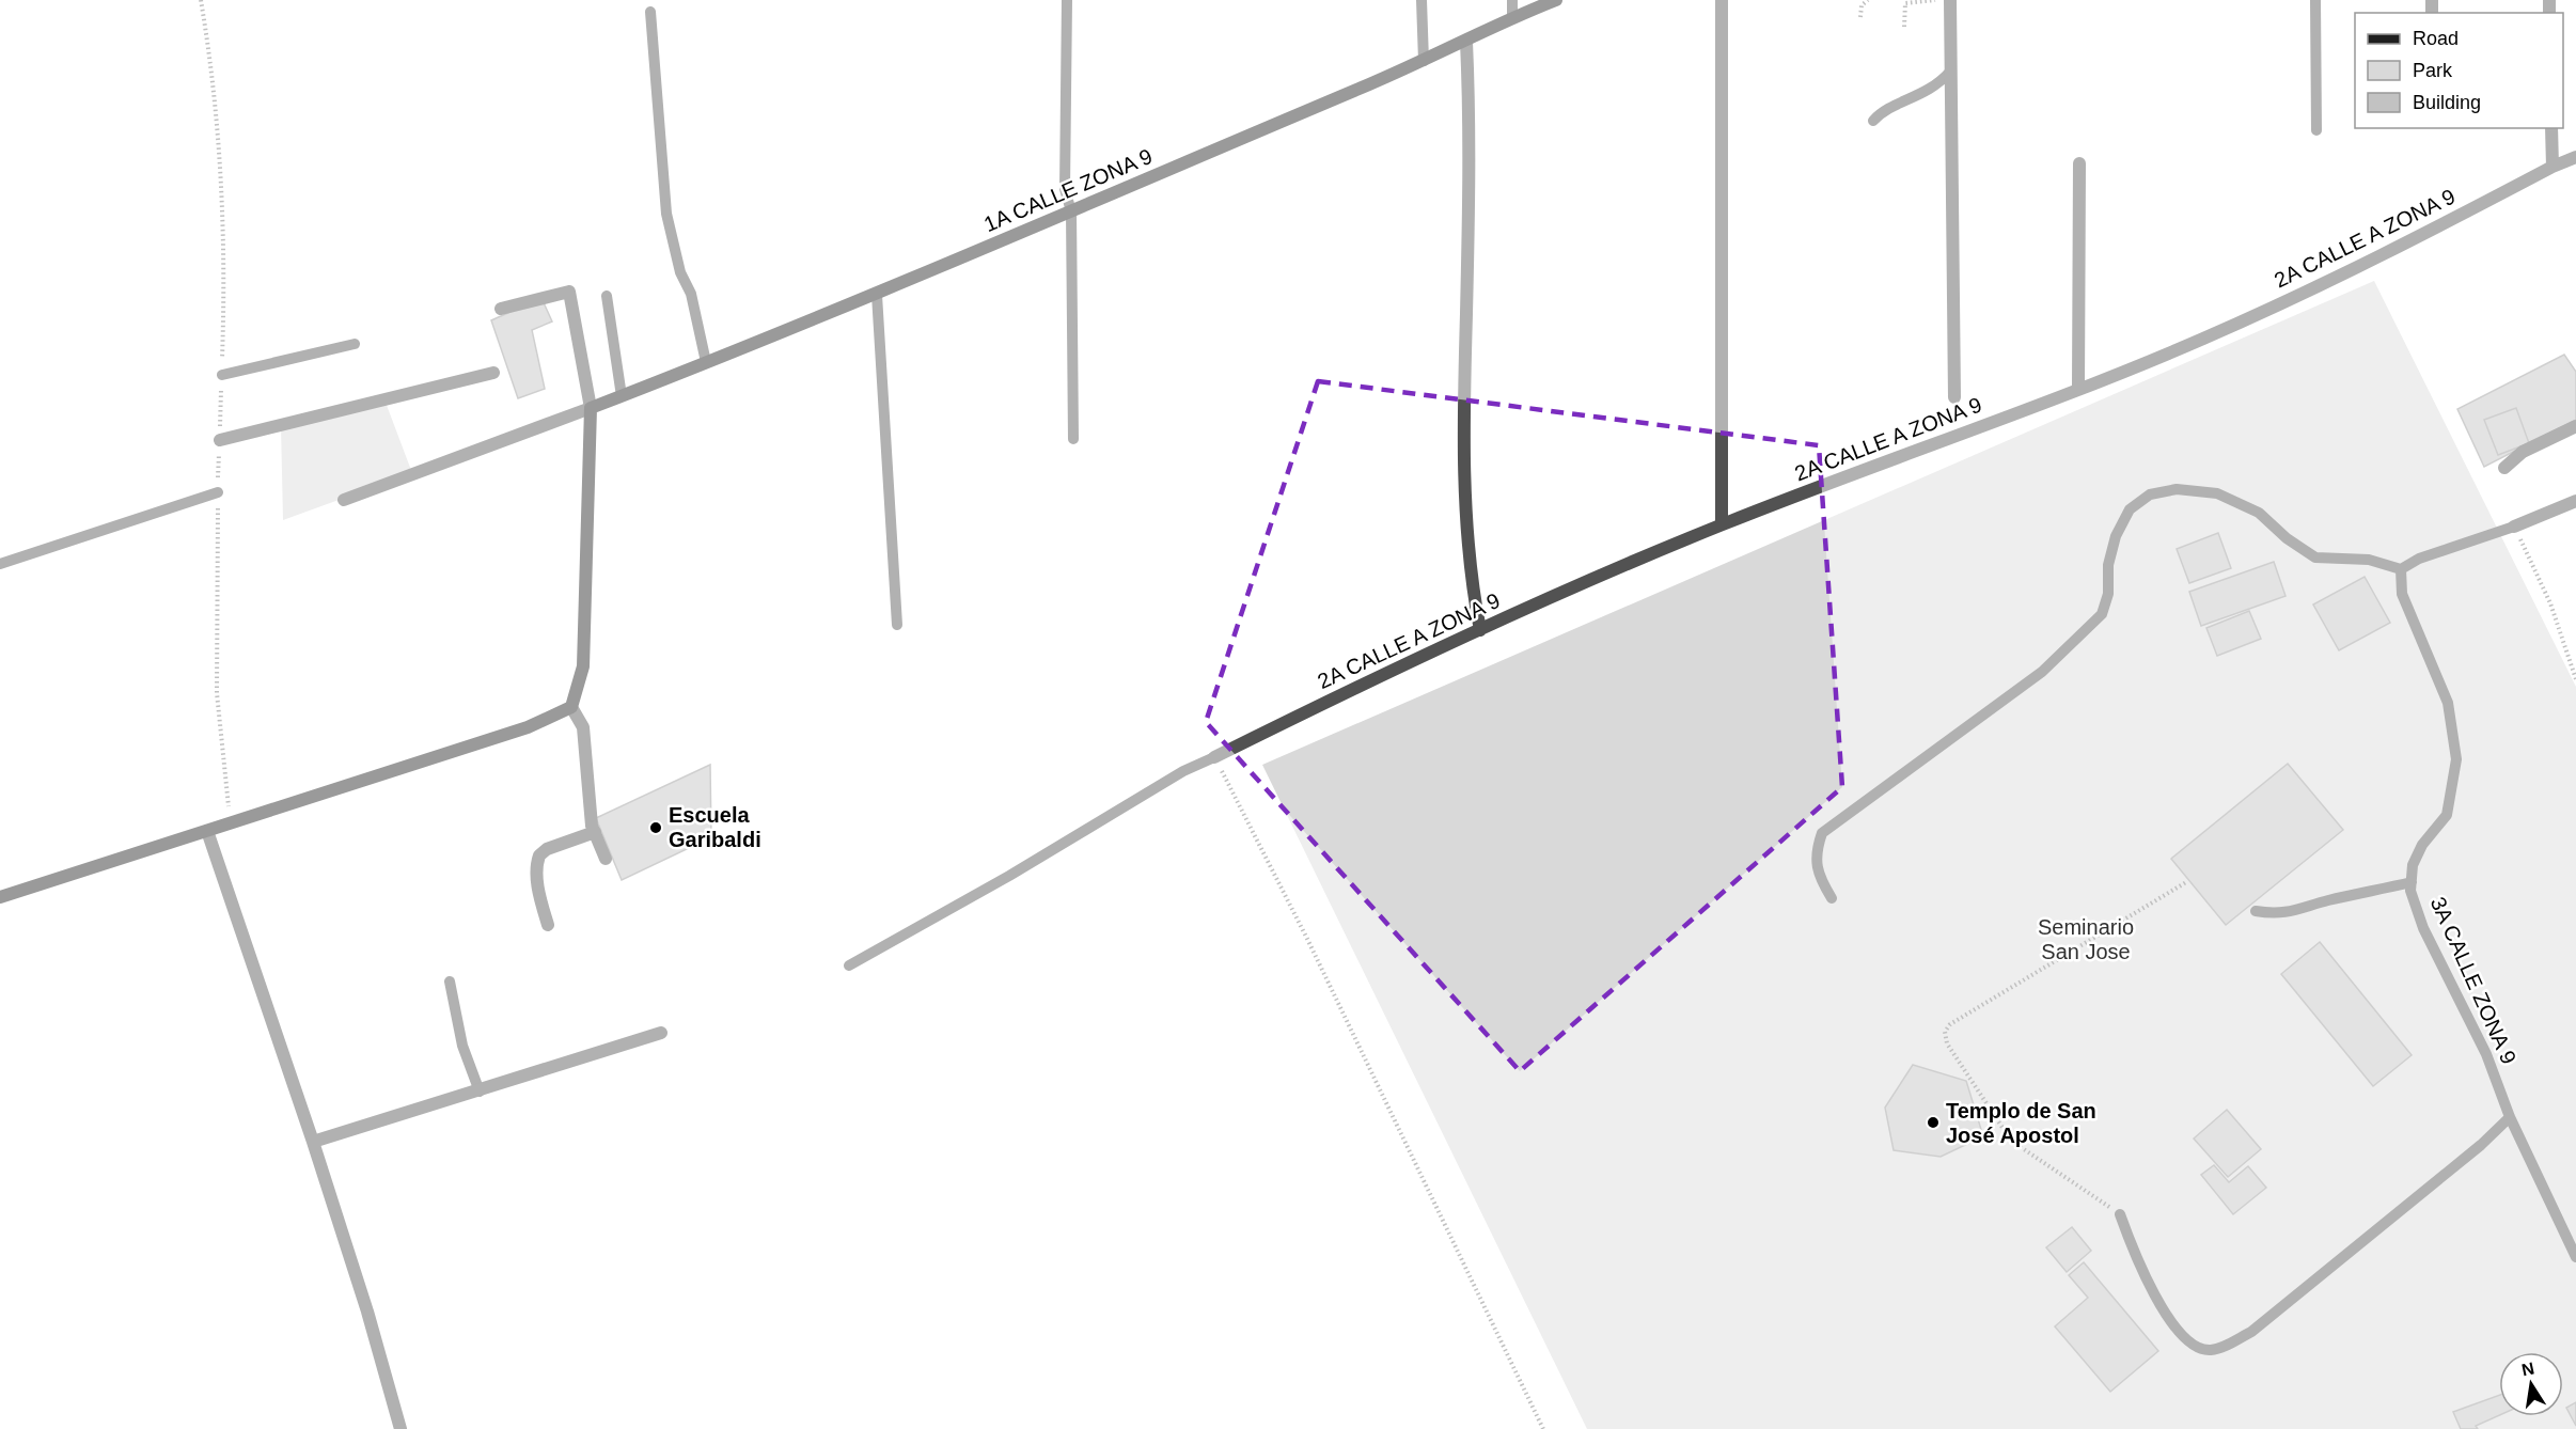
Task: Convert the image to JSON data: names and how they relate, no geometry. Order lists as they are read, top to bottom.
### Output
{
  "streets": {
    "street": ["1A CALLE ZONA 9", "2A CALLE A ZONA 9"],
    "lane": ["3A CALLE ZONA 9"]
  },
  "parks": ["Seminario San Jose"],
  "places": ["Escuela Garibaldi", "Templo de San José Apostol"],
  "legend": ["Road", "Park", "Building"],
  "north": "top"
}
